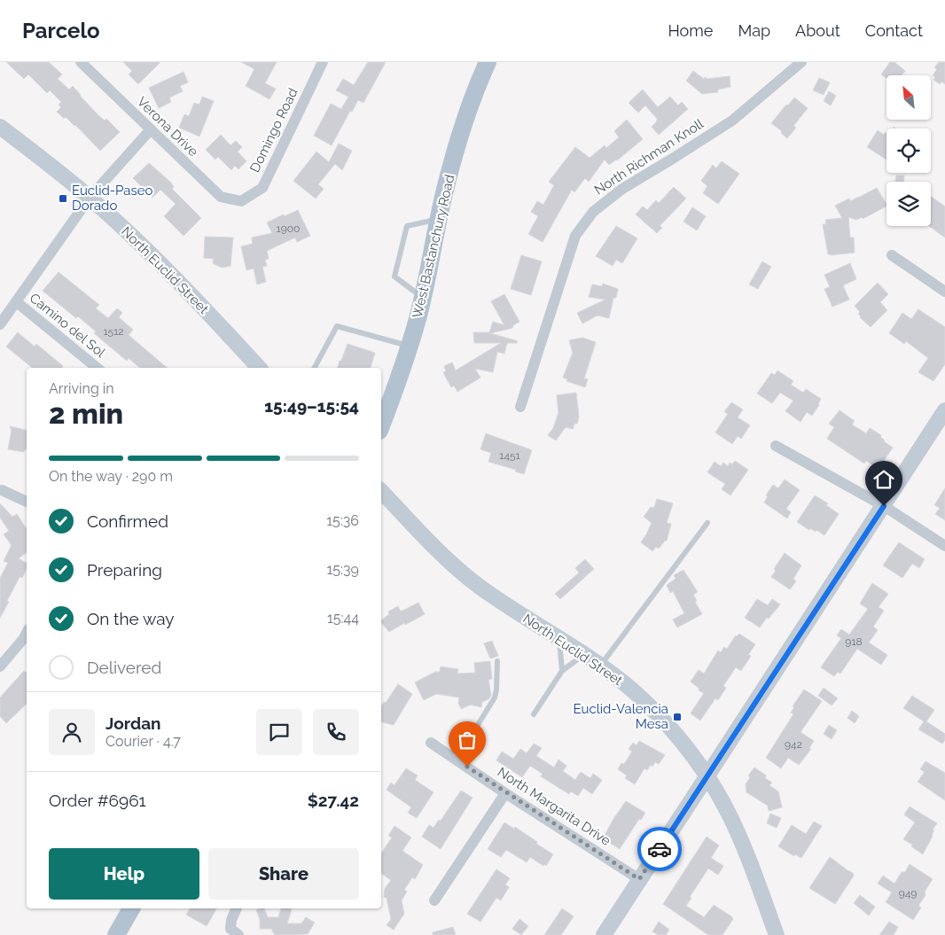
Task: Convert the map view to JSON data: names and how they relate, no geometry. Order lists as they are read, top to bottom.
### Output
{
  "streets": {
    "main road": ["West Bastanchury Road", "North Euclid Street"],
    "street": [
      "Verona Drive",
      "Domingo Road",
      "North Richman Knoll",
      "Camino del Sol",
      "North Margarita Drive"
    ]
  },
  "crossings": [
    ["Verona Drive", "Domingo Road"]
  ],
  "places": {
    "transit": ["Euclid-Paseo Dorado", "Euclid-Valencia Mesa"]
  },
  "house_numbers": [
    "1900",
    "1512",
    "1451",
    "918",
    "942",
    "949"
  ],
  "north": "top left",
  "page": {
    "header": "Parcelo",
    "nav": [
      "Home",
      "Map",
      "About",
      "Contact"
    ],
    "heading": ["2 min", "Arriving in", "15:49–15:54"],
    "panel": [
      "Jordan",
      "Courier · 4.7",
      "Order #6961",
      "$27.42"
    ],
    "bar": "On the way · 290 m",
    "list": [
      ["Confirmed", "15:36"],
      ["Preparing", "15:39"],
      ["On the way", "15:44"],
      "Delivered"
    ],
    "buttons": ["Help", "Share"]
  }
}
